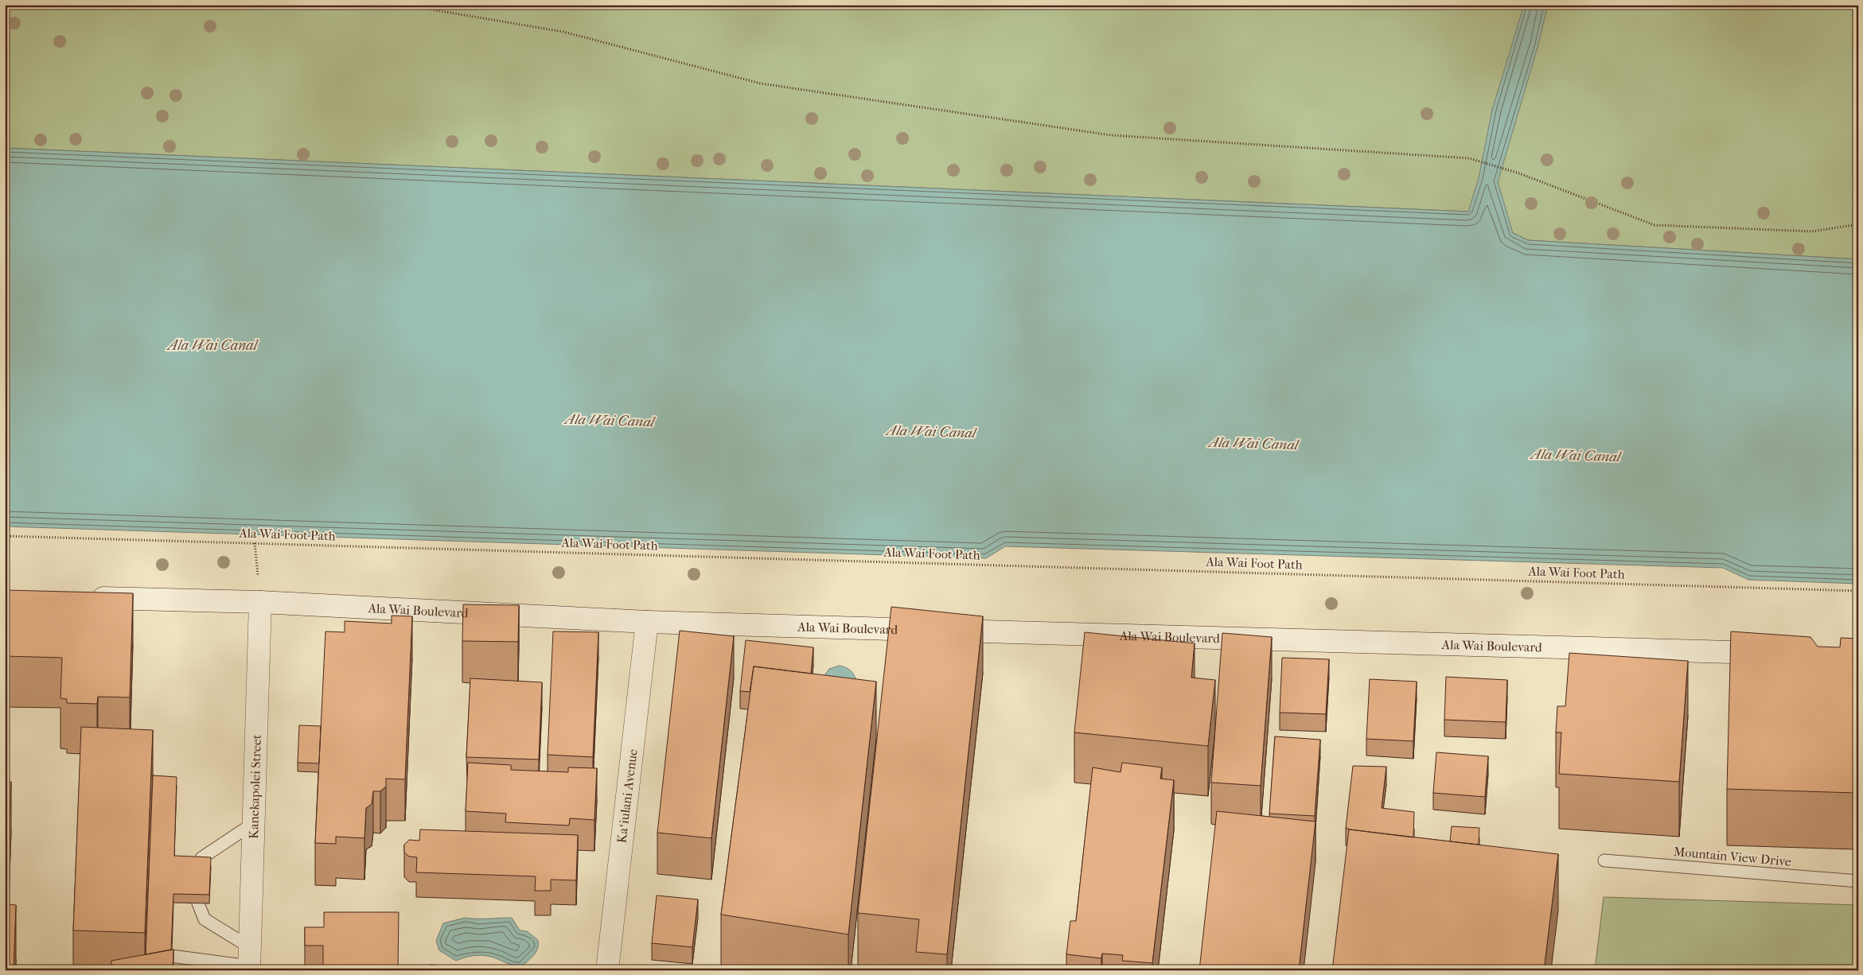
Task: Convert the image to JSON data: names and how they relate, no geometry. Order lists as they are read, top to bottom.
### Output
{
  "streets": {
    "main road": ["Ala Wai Boulevard", "Kanekapolei Street", "Kaʻiulani Avenue"],
    "lane": ["Mountain View Drive"],
    "path": ["Ala Wai Foot Path"]
  },
  "crossings": [
    ["Ala Wai Boulevard", "Kanekapolei Street"],
    ["Ala Wai Boulevard", "Kaʻiulani Avenue"]
  ],
  "water": ["Ala Wai Canal"]
}
